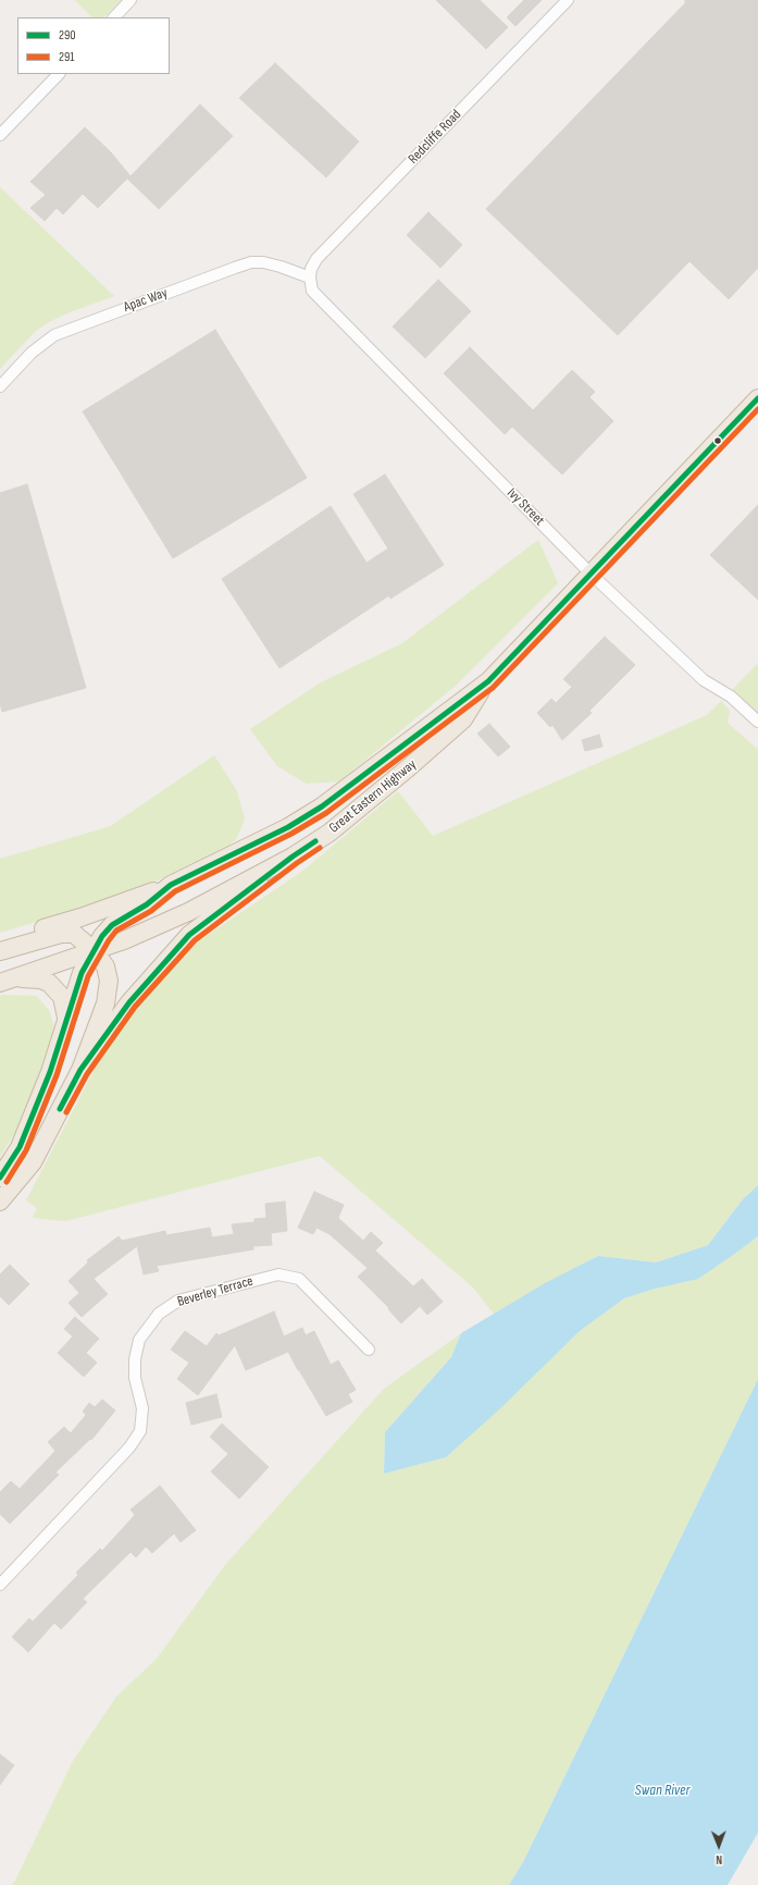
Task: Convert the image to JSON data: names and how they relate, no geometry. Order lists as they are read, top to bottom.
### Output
{
  "streets": {
    "highway": ["Great Eastern Highway"],
    "street": [
      "Redcliffe Road",
      "Apac Way",
      "Ivy Street",
      "Beverley Terrace"
    ]
  },
  "crossings": [
    ["Redcliffe Road", "Apac Way"],
    ["Redcliffe Road", "Ivy Street"],
    ["Apac Way", "Ivy Street"],
    ["Ivy Street", "Great Eastern Highway"]
  ],
  "water": ["Swan River"],
  "lines": ["transit line 290", "transit line 291"],
  "legend": ["290", "291"],
  "north": "bottom"
}
